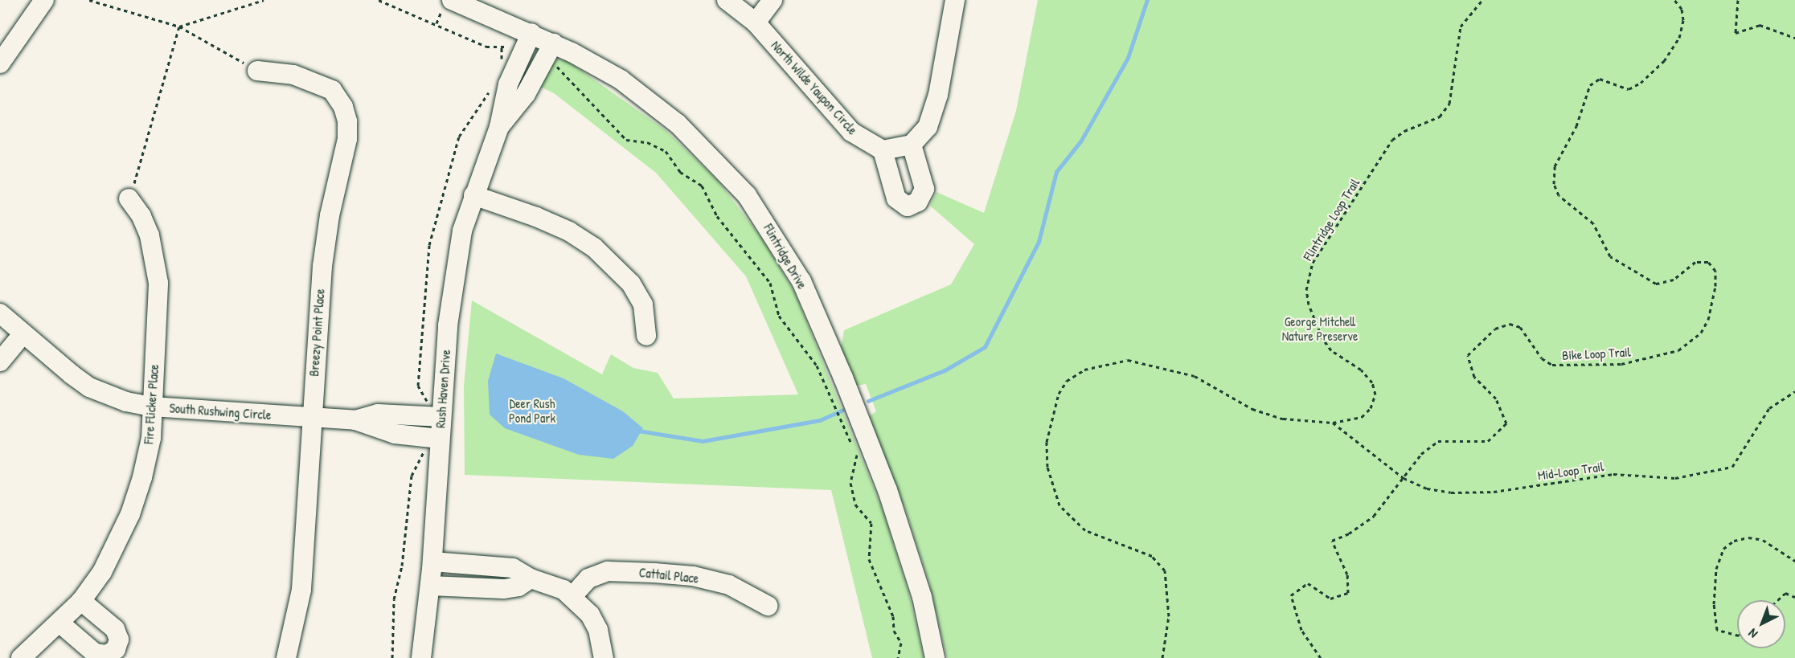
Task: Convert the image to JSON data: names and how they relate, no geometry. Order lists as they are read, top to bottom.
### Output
{
  "streets": {
    "street": [
      "North Wilde Yaupon Circle",
      "Flintridge Drive",
      "Breezy Point Place",
      "Rush Haven Drive",
      "Fire Flicker Place",
      "South Rushwing Circle",
      "Cattail Place"
    ],
    "path": ["Flintridge Loop Trail", "Bike Loop Trail", "Mid-Loop Trail"]
  },
  "crossings": [
    ["Flintridge Loop Trail", "Mid-Loop Trail"],
    ["Flintridge Drive", "Rush Haven Drive"],
    ["Breezy Point Place", "South Rushwing Circle"],
    ["Bike Loop Trail", "Mid-Loop Trail"],
    ["Rush Haven Drive", "South Rushwing Circle"],
    ["Fire Flicker Place", "South Rushwing Circle"]
  ],
  "parks": ["George Mitchell Nature Preserve", "Deer Rush Pond Park"],
  "north": "bottom left"
}
